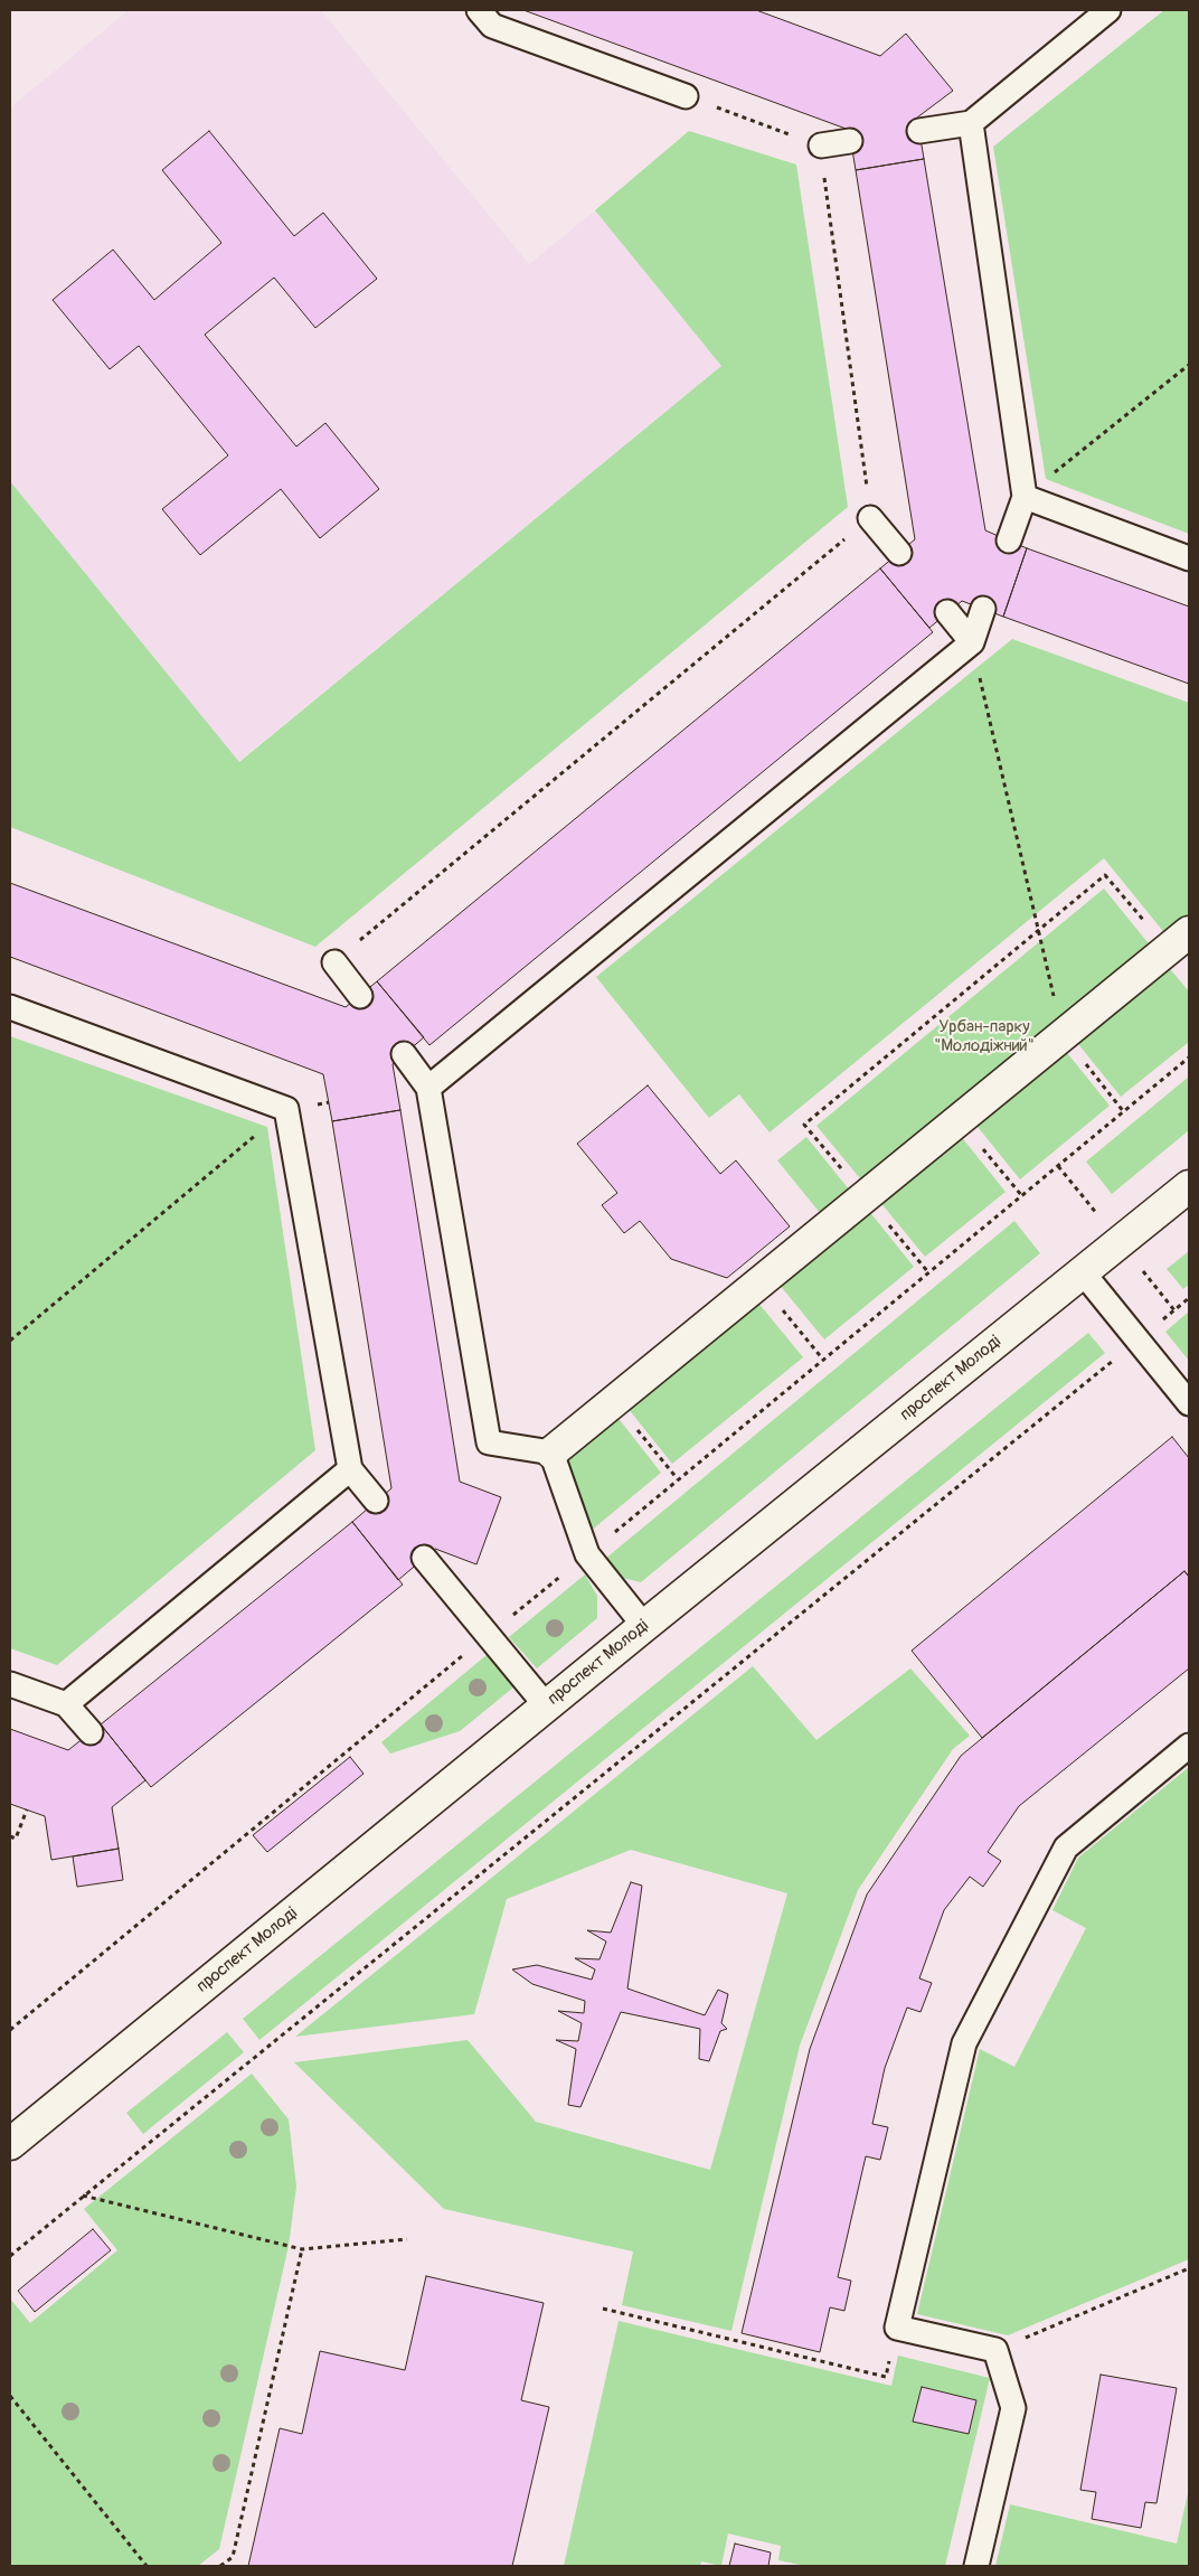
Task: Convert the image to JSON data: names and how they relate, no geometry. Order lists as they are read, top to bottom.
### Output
{
  "streets": {
    "street": ["проспект Молоді"]
  },
  "parks": ["Урбан-парку \"Молодіжний\""]
}
